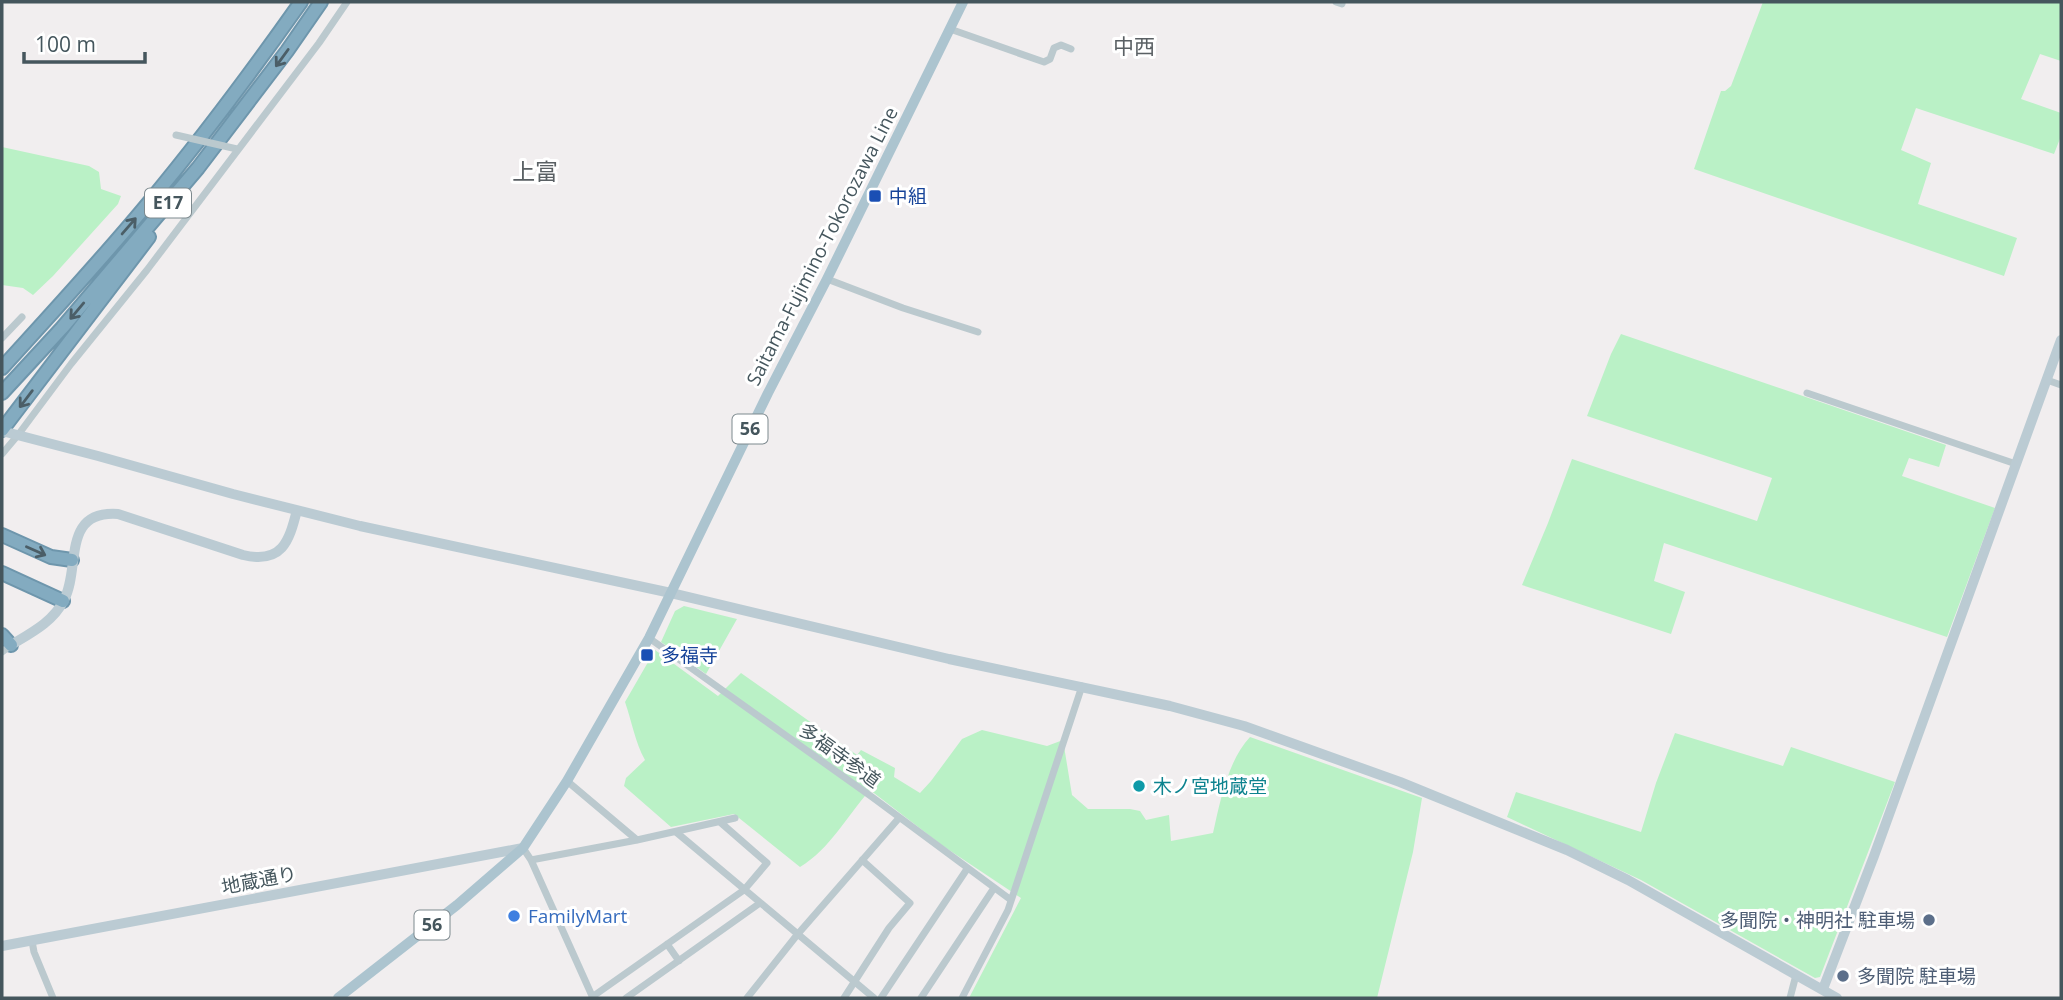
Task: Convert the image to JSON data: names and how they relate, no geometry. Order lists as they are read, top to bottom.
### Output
{
  "streets": {
    "highway": ["E17"],
    "main road": ["Saitama-Fujimino-Tokorozawa Line", "56"],
    "street": ["多福寺参道", "地蔵通り"]
  },
  "crossings": [
    ["Saitama-Fujimino-Tokorozawa Line", "多福寺参道"],
    ["Saitama-Fujimino-Tokorozawa Line", "地蔵通り"]
  ],
  "districts": ["中西", "上富"],
  "places": {
    "transit": ["中組", "多福寺"],
    "other": [
      "木ノ宮地蔵堂",
      "FamilyMart",
      "多聞院・神明社 駐車場",
      "多聞院 駐車場"
    ]
  },
  "scale_bar": "100 m"
}
